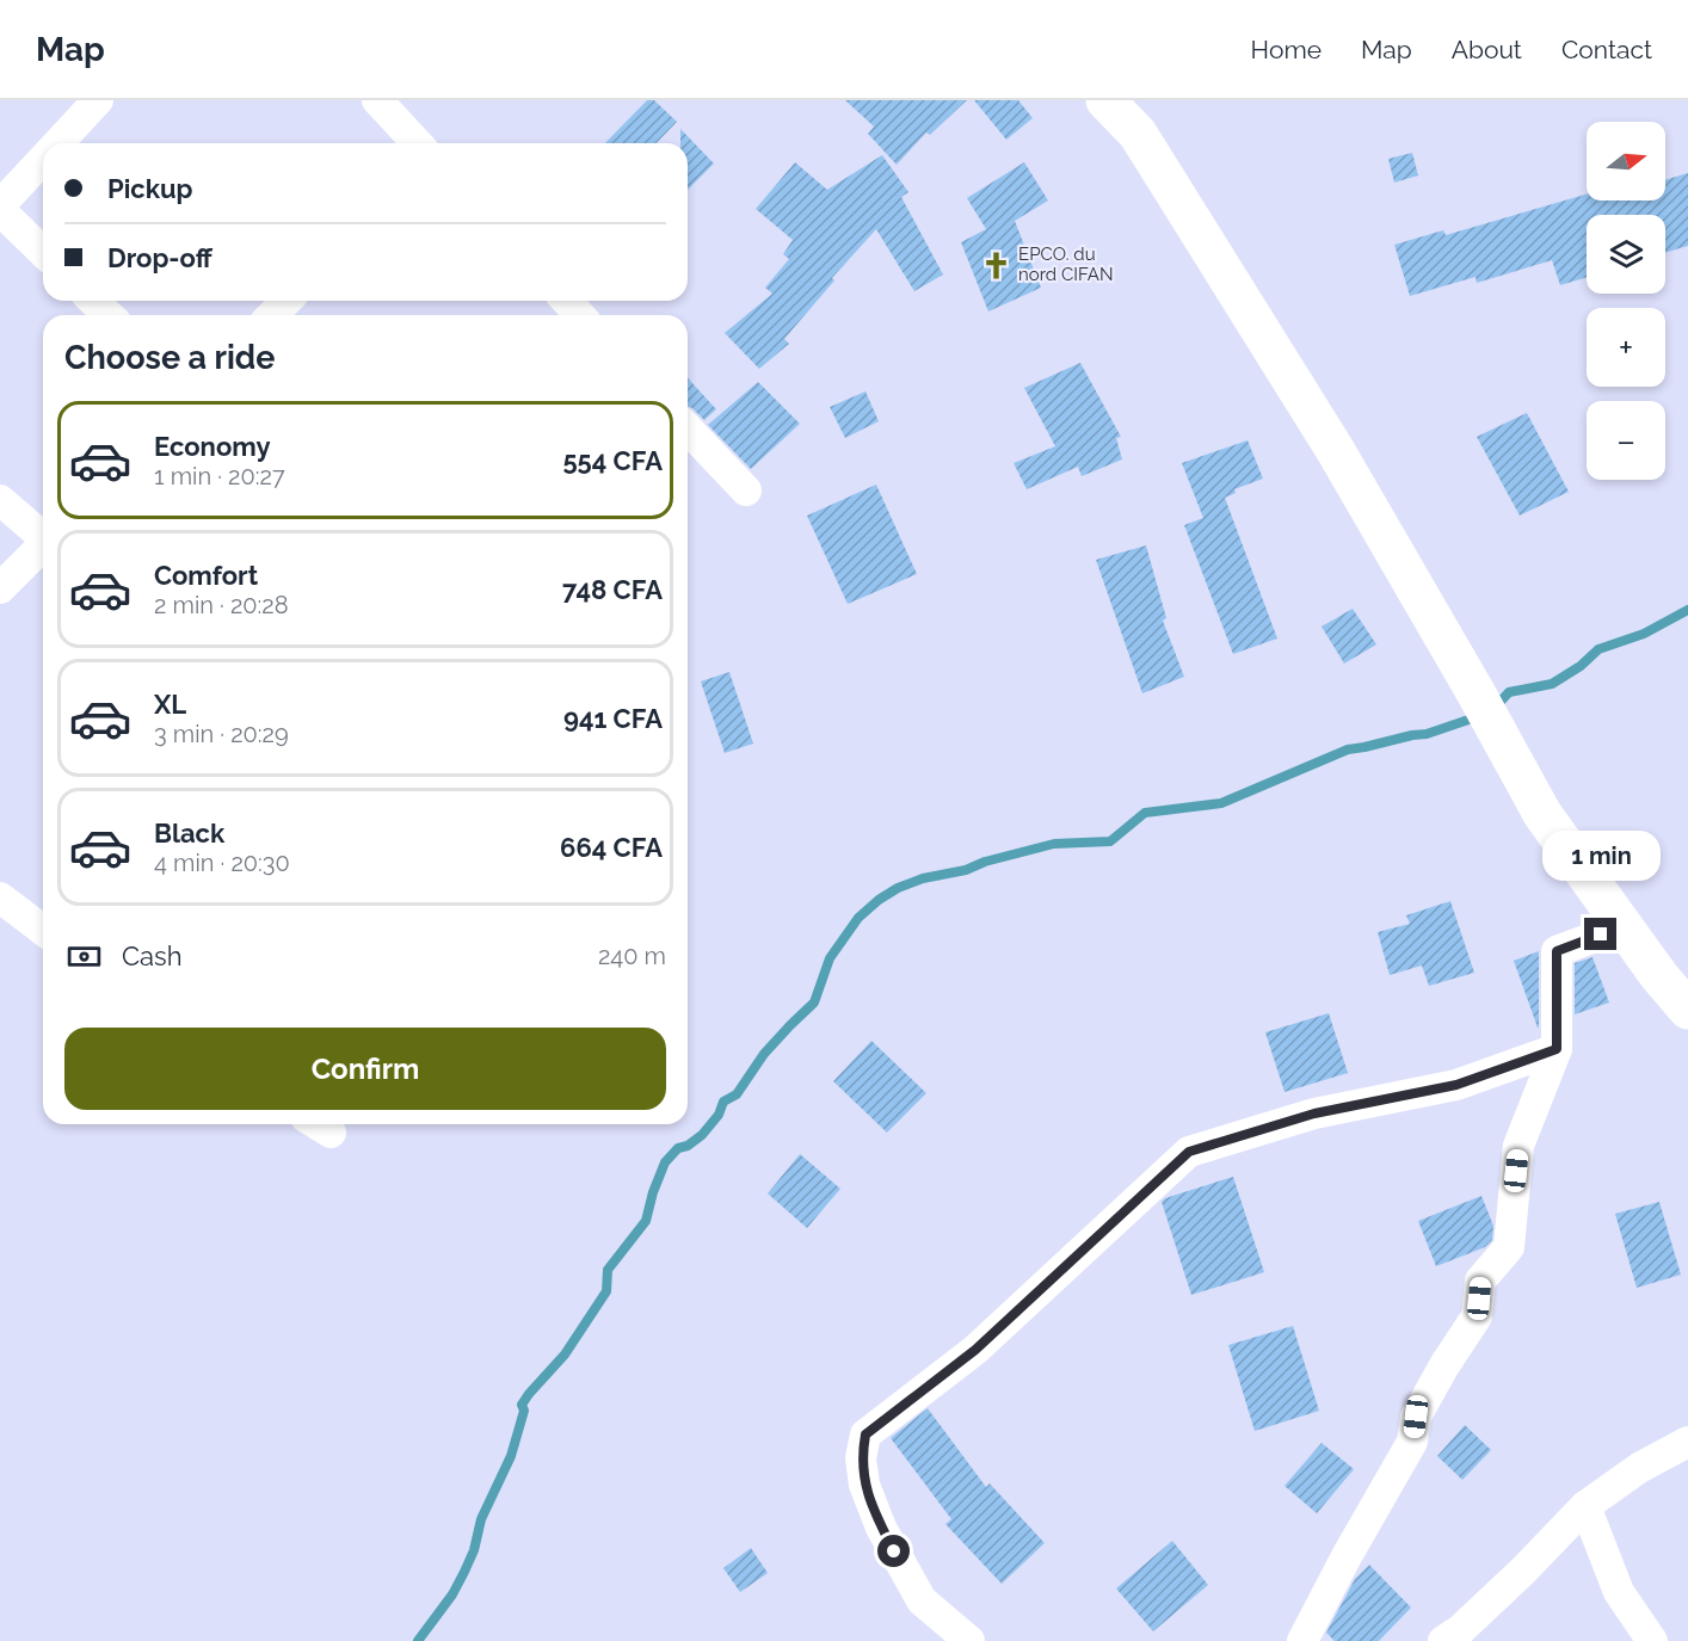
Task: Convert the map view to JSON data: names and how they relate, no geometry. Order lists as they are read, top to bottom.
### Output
{
  "places": {
    "church": ["EPCO. du nord CIFAN"]
  },
  "north": "right",
  "page": {
    "header": "Map",
    "nav": [
      "Home",
      "Map",
      "About",
      "Contact"
    ],
    "map_buttons": ["+", "−"],
    "banner": ["Pickup", "Drop-off"],
    "heading": "Choose a ride",
    "list": [
      {
        "name": "Economy",
        "note": "1 min · 20:27",
        "value": "554 CFA"
      },
      {
        "name": "Comfort",
        "note": "2 min · 20:28",
        "value": "748 CFA"
      },
      {
        "name": "XL",
        "note": "3 min · 20:29",
        "value": "941 CFA"
      },
      {
        "name": "Black",
        "note": "4 min · 20:30",
        "value": "664 CFA"
      }
    ],
    "bubble": "1 min",
    "pay": ["Cash", "240 m"],
    "buttons": "Confirm"
  }
}
